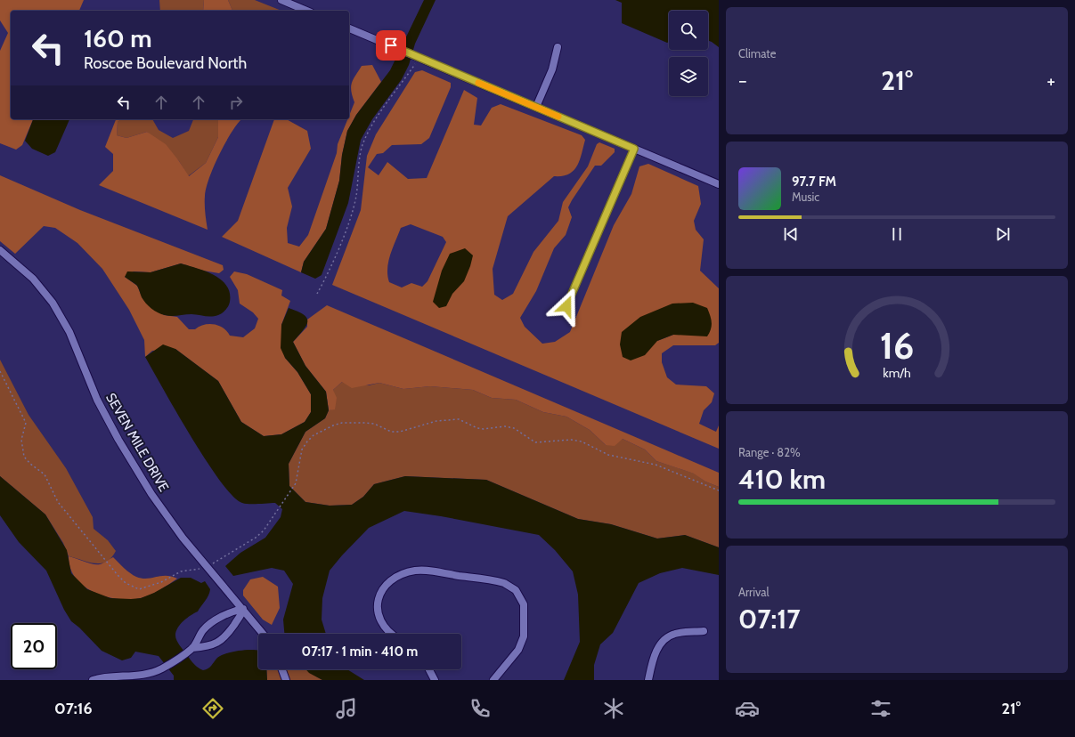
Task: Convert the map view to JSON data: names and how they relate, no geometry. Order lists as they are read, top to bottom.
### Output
{
  "streets": {
    "street": ["SEVEN MILE DRIVE"]
  },
  "page": {
    "tile": [
      "Climate",
      ["Range · 82%", "410 km"],
      ["Arrival", "07:17"]
    ],
    "turn": ["160 m", "Roscoe Boulevard North"],
    "heat": ["−", "21°", "+"],
    "song": ["97.7 FM", "Music"],
    "limit": "20",
    "trip": "07:17 · 1 min · 410 m",
    "tabs": ["07:16", "21°"],
    "gauge": ["16", "km/h"]
  }
}
